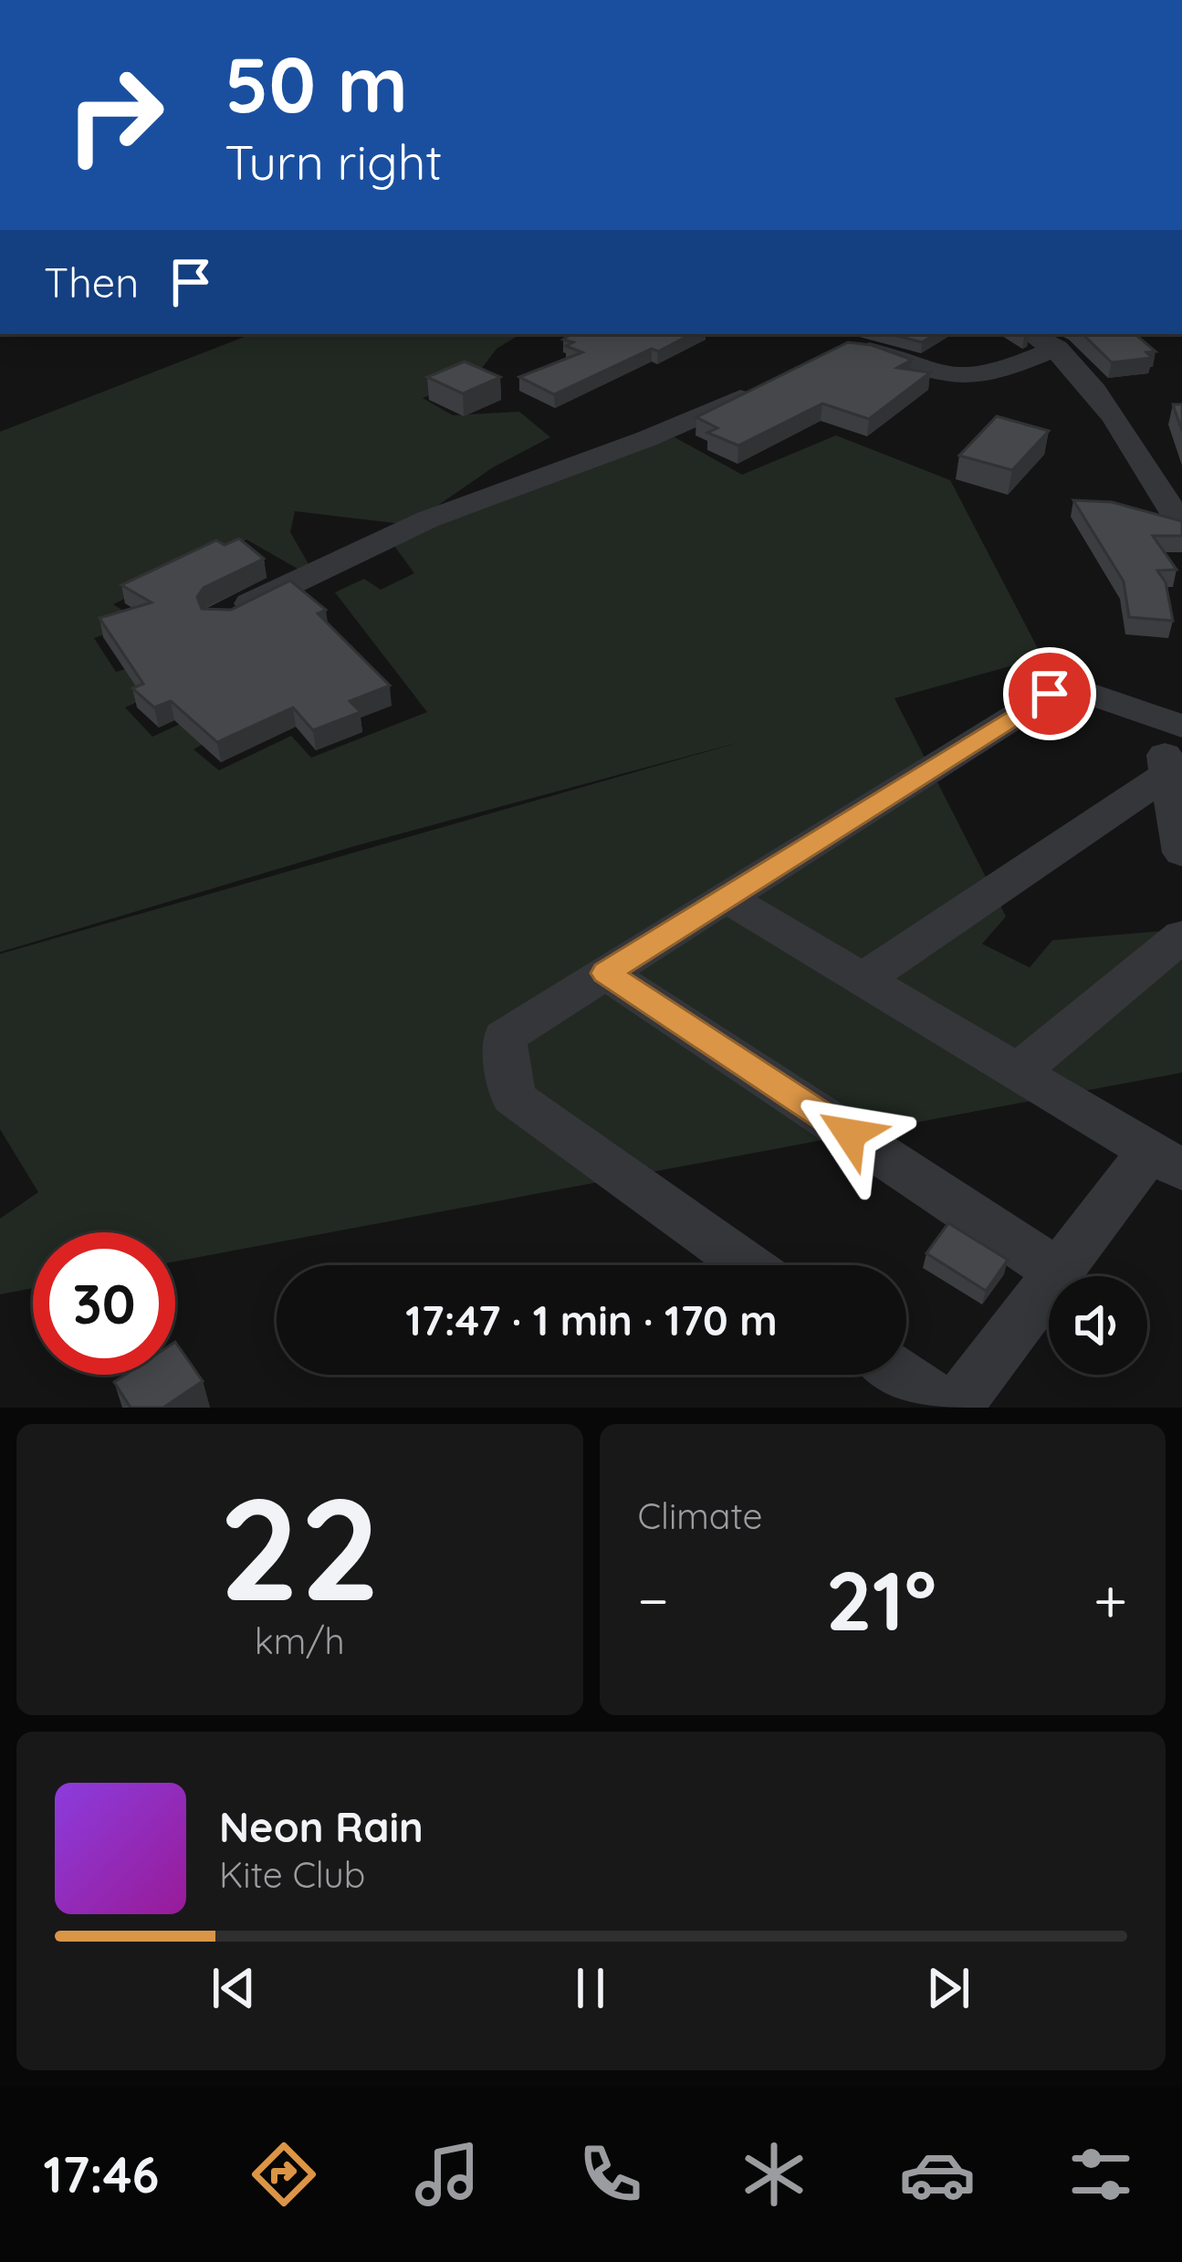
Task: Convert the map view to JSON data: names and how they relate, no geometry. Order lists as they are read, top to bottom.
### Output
{
  "page": {
    "turn": ["50 m", "Turn right"],
    "then": "Then",
    "limit": "30",
    "trip": "17:47 · 1 min · 170 m",
    "tile": [
      ["22", "km/h"],
      "Climate"
    ],
    "heat": ["−", "21°", "+"],
    "song": ["Neon Rain", "Kite Club"],
    "tabs": "17:46"
  }
}
